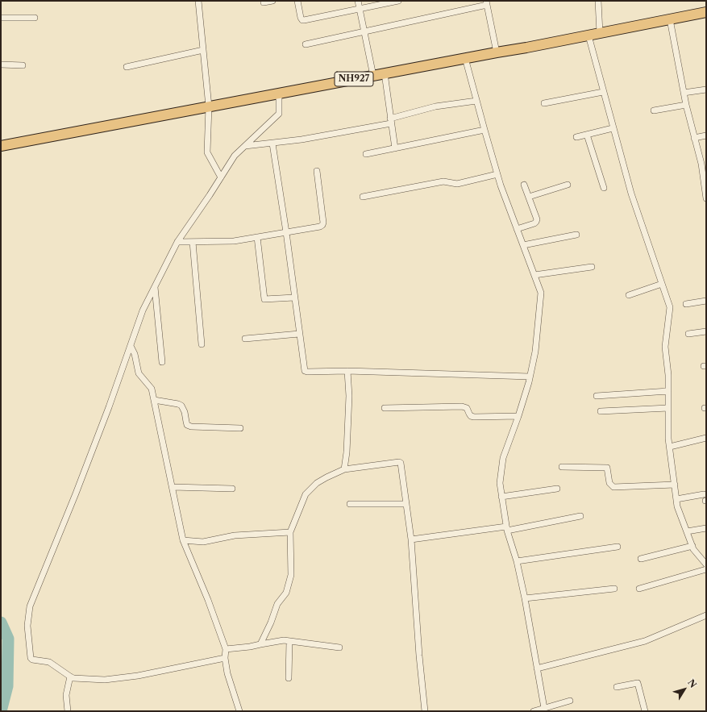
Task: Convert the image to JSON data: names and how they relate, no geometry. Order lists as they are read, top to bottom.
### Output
{
  "streets": {
    "highway": ["NH927"]
  },
  "north": "top right"
}
